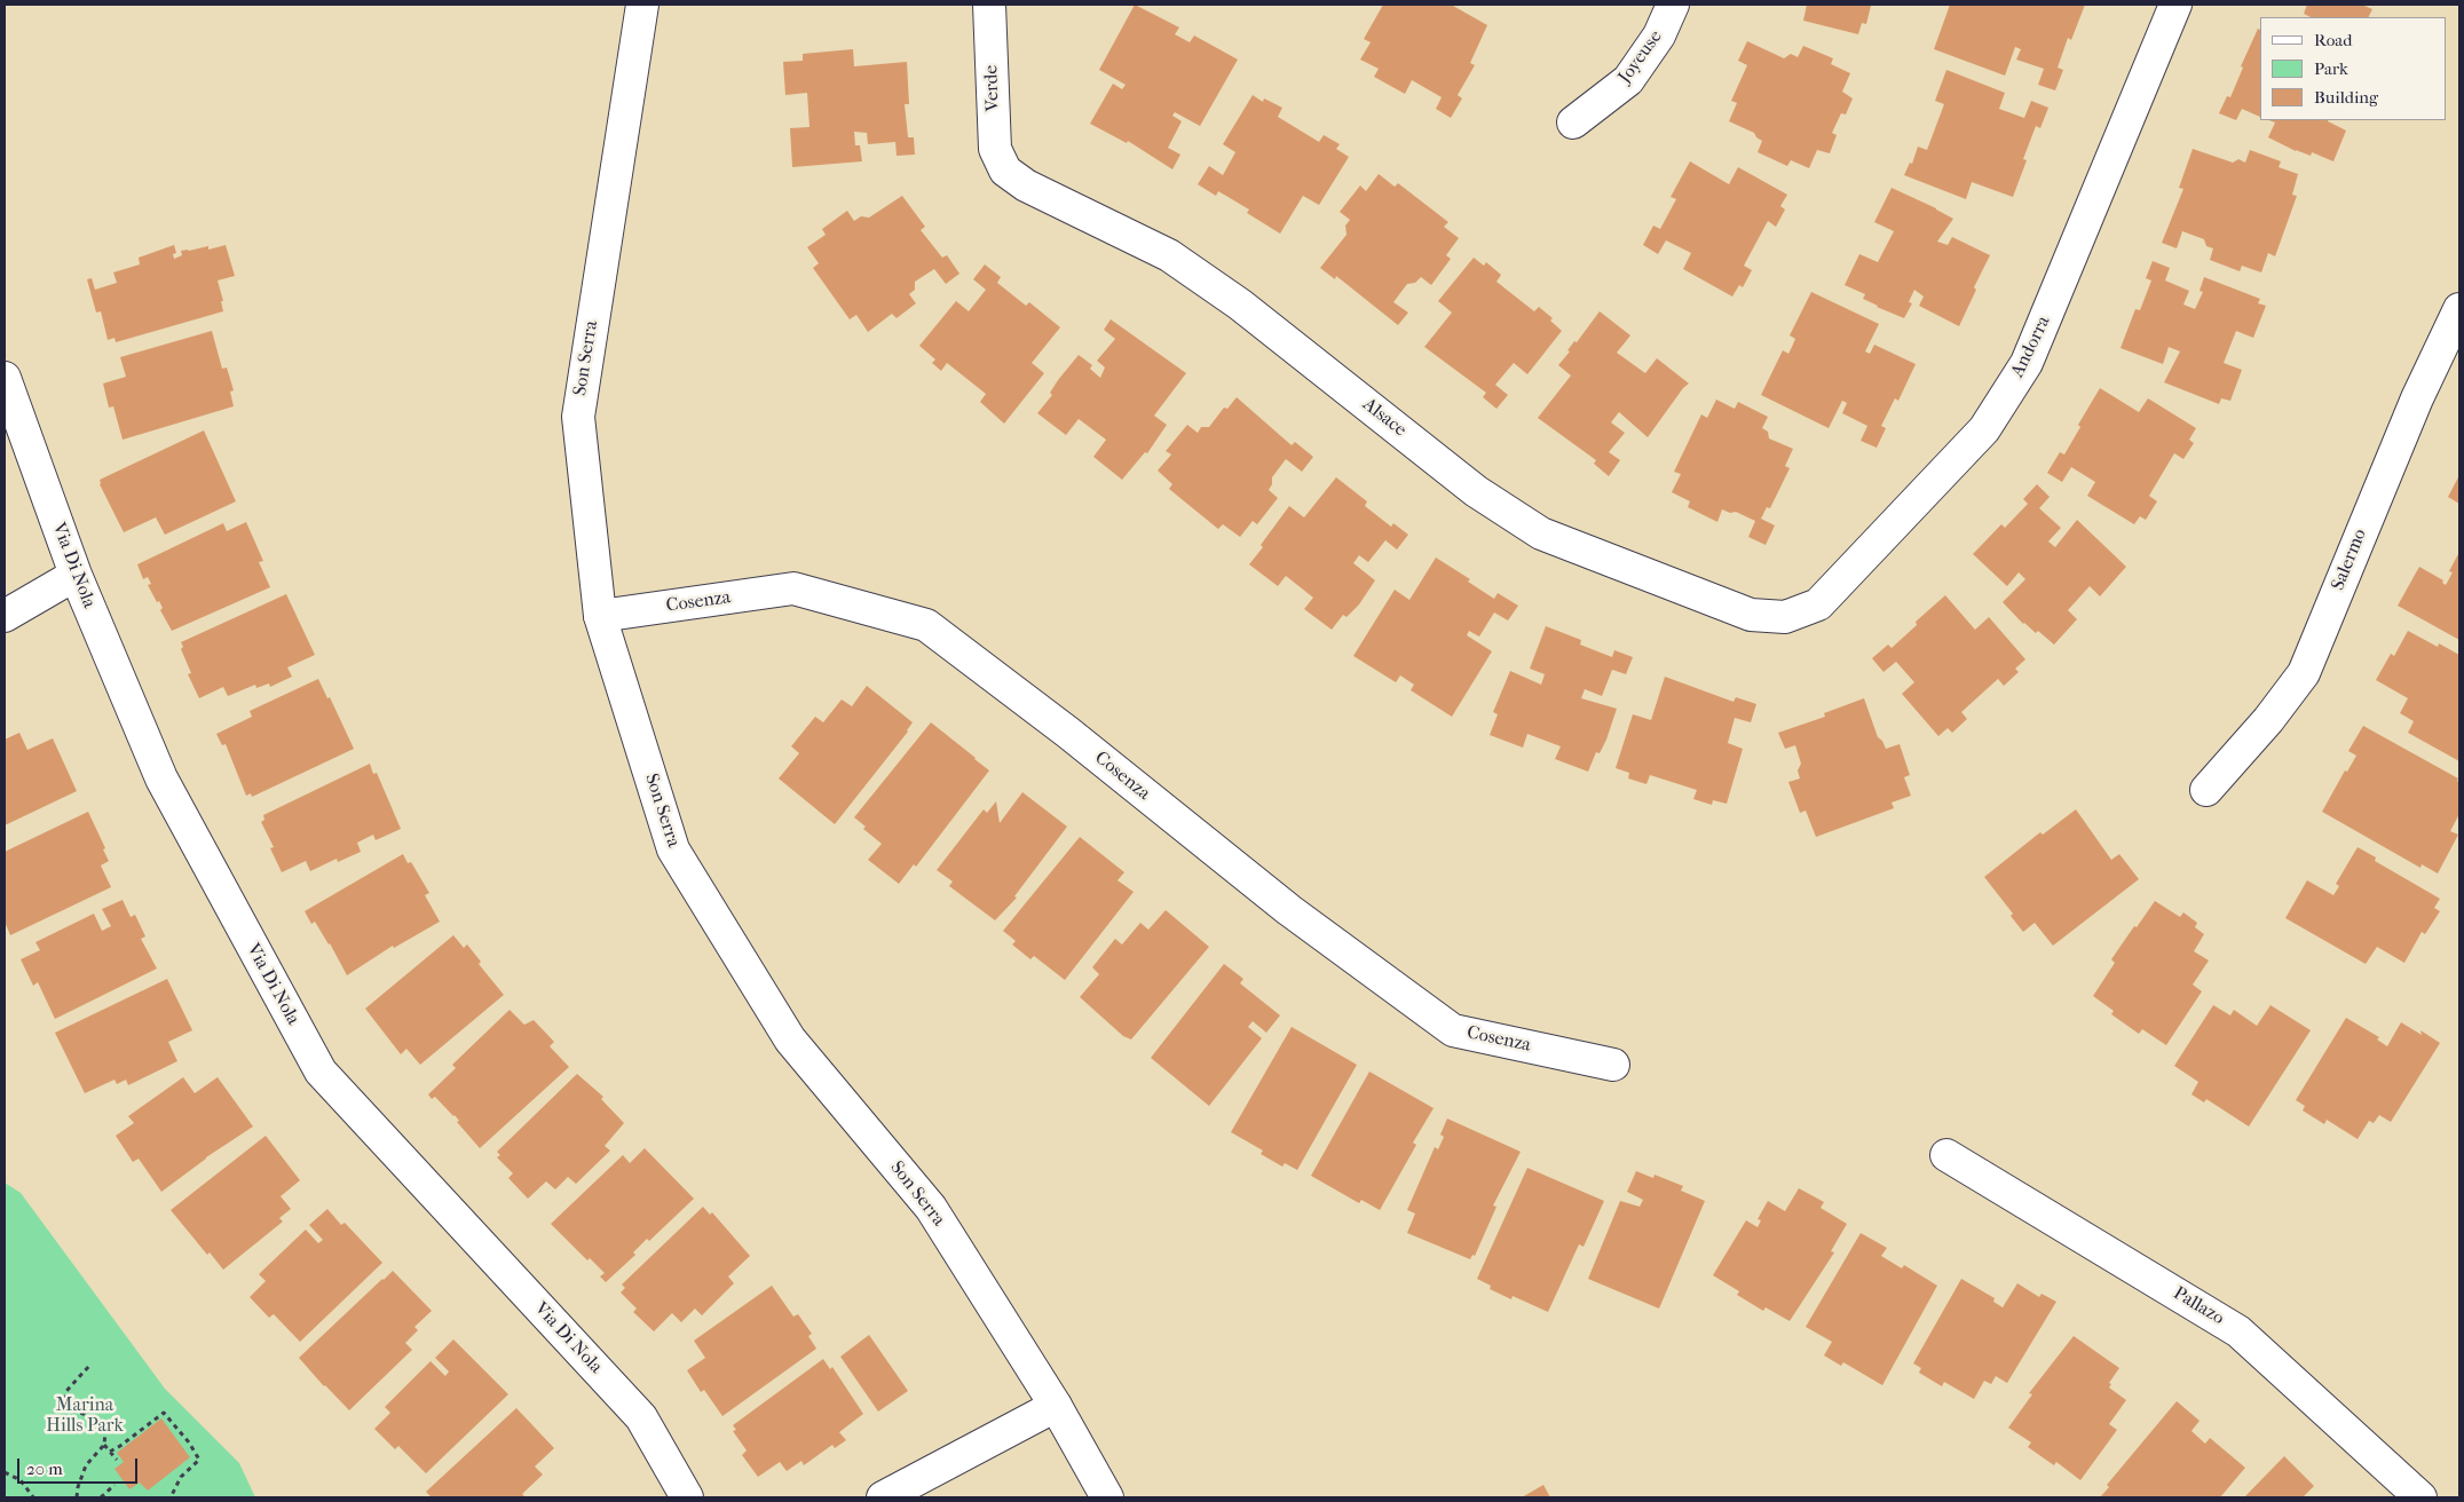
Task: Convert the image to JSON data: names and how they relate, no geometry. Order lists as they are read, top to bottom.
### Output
{
  "streets": {
    "street": [
      "Joyeuse",
      "Verde",
      "Andorra",
      "Son Serra",
      "Alsace",
      "Salermo",
      "Via Di Nola",
      "Cosenza",
      "Pallazo"
    ]
  },
  "crossings": [
    ["Verde", "Alsace"],
    ["Andorra", "Alsace"],
    ["Son Serra", "Cosenza"]
  ],
  "parks": ["Marina Hills Park"],
  "legend": ["Road", "Park", "Building"],
  "scale_bar": "20 m"
}
